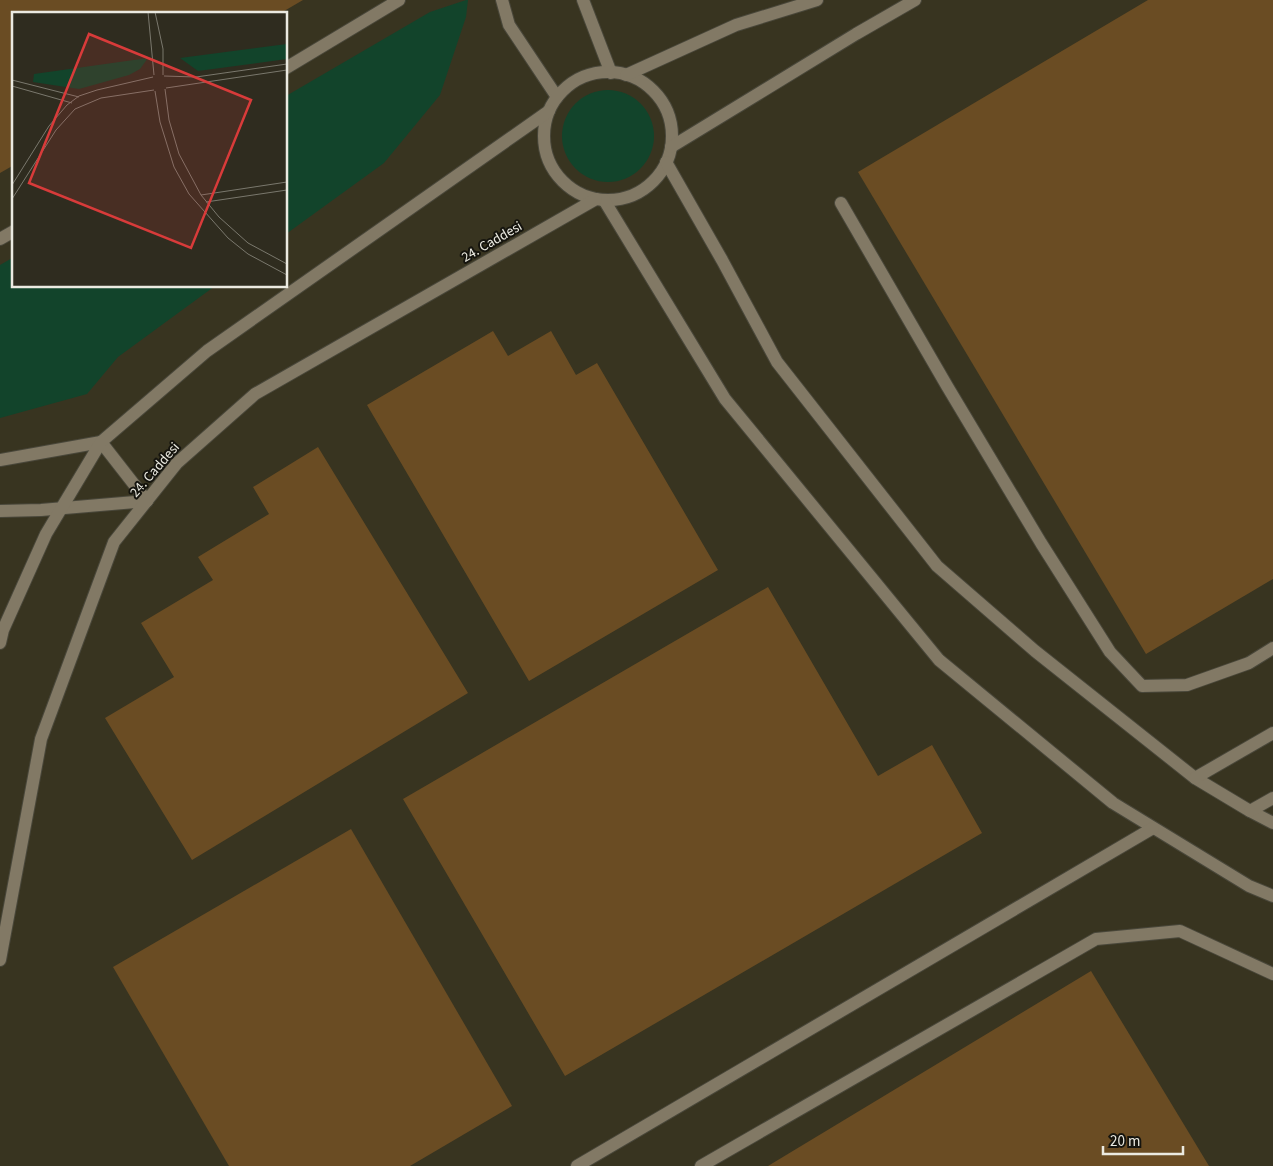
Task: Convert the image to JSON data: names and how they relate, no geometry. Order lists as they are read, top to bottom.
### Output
{
  "streets": {
    "street": ["24. Caddesi"]
  },
  "scale_bar": "20 m"
}
